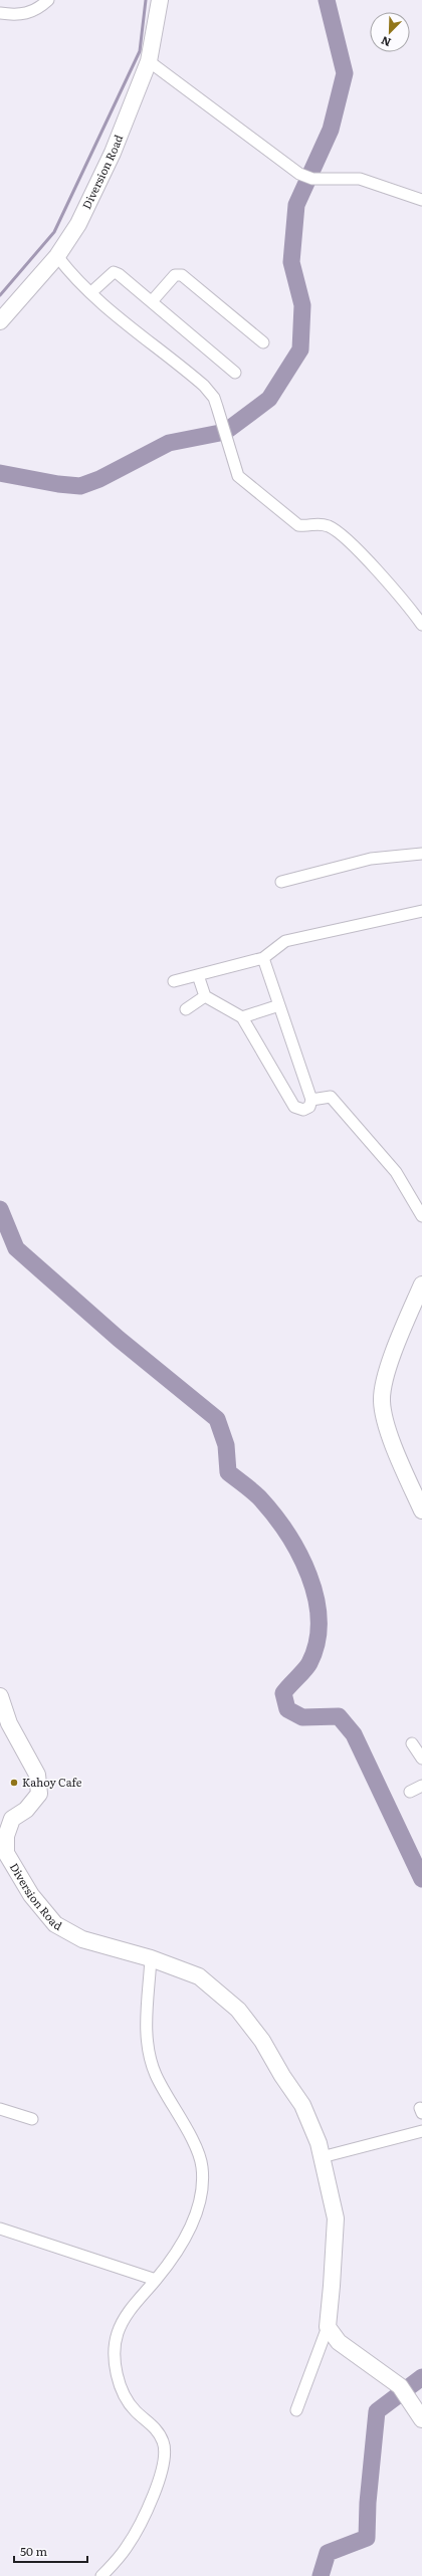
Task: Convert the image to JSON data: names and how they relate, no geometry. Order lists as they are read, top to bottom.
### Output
{
  "streets": {
    "street": ["Diversion Road"]
  },
  "places": ["Kahoy Cafe"],
  "scale_bar": "50 m",
  "north": "bottom left"
}
